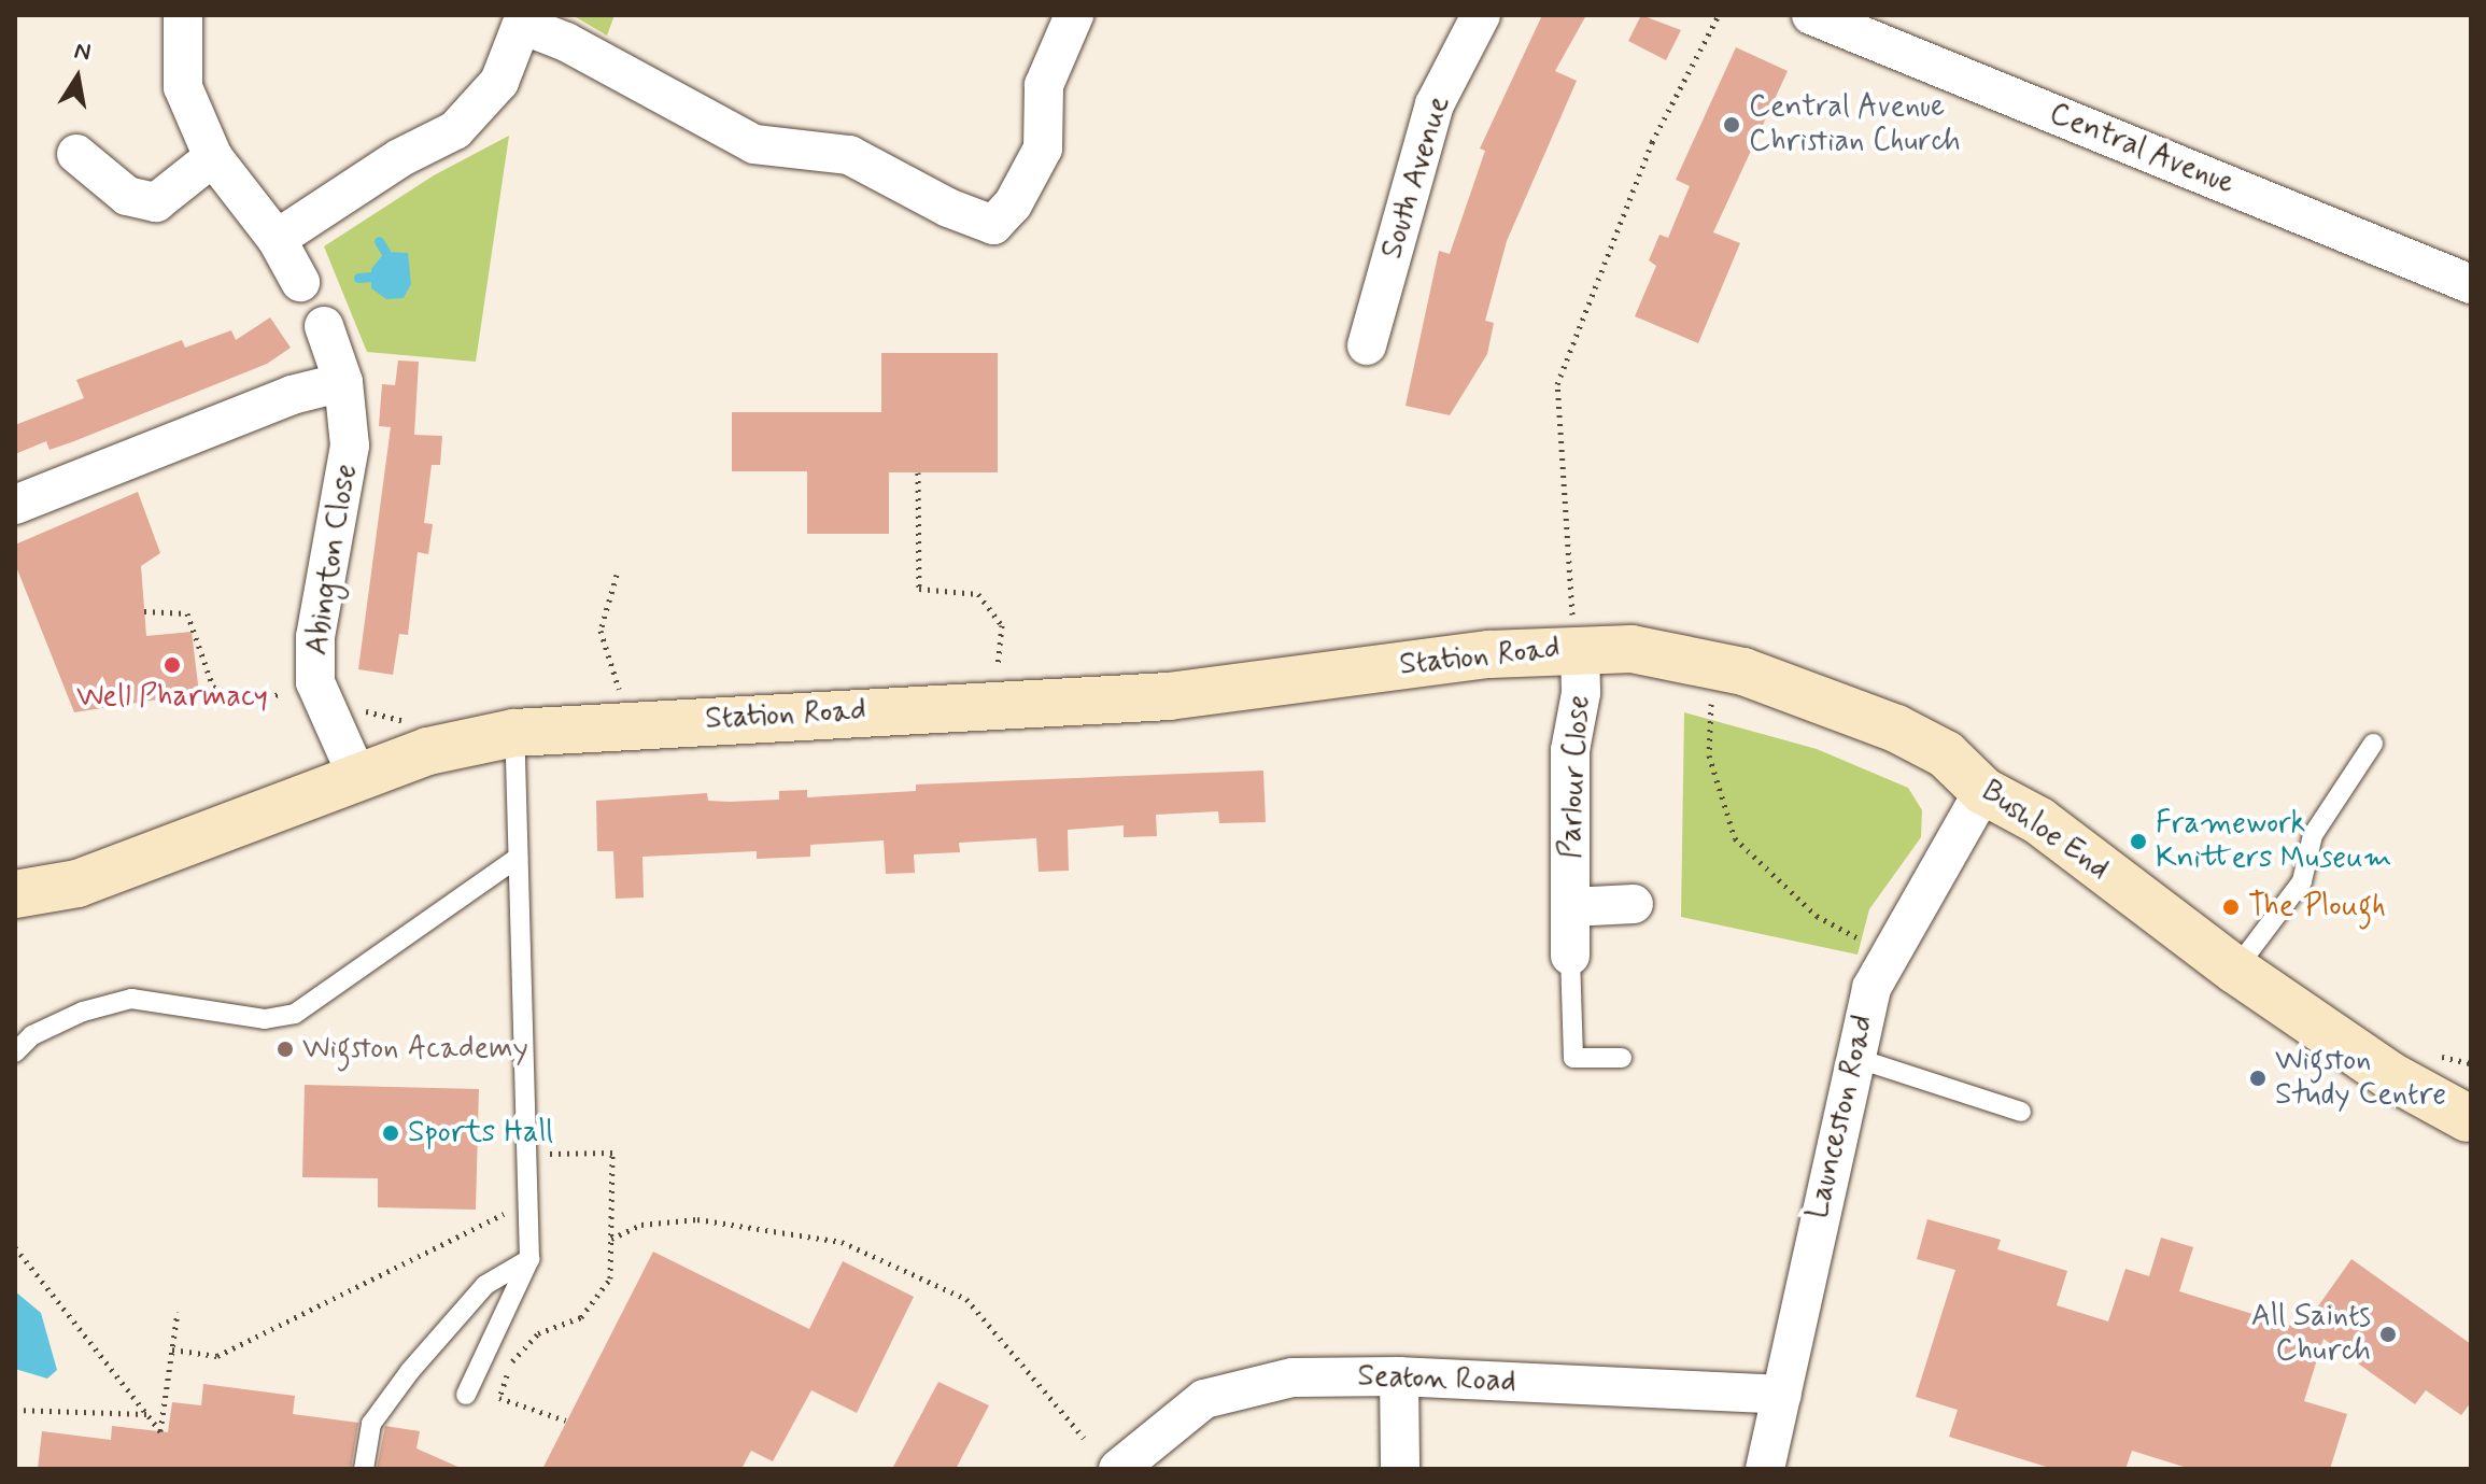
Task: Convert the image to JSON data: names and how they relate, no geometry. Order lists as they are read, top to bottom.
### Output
{
  "streets": {
    "main road": ["Station Road", "Bushloe End"],
    "street": [
      "Central Avenue",
      "South Avenue",
      "Abington Close",
      "Parlour Close",
      "Launceston Road",
      "Seaton Road"
    ]
  },
  "crossings": [
    ["Abington Close", "Station Road"],
    ["Station Road", "Parlour Close"],
    ["Station Road", "Bushloe End"],
    ["Parlour Close", "Bushloe End"],
    ["Bushloe End", "Launceston Road"],
    ["Launceston Road", "Seaton Road"]
  ],
  "places": [
    "Central Avenue Christian Church",
    "Well Pharmacy",
    "Framework Knitters Museum",
    "The Plough",
    "Wigston Academy",
    "Wigston Study Centre",
    "Sports Hall",
    "All Saints Church"
  ],
  "north": "top"
}
